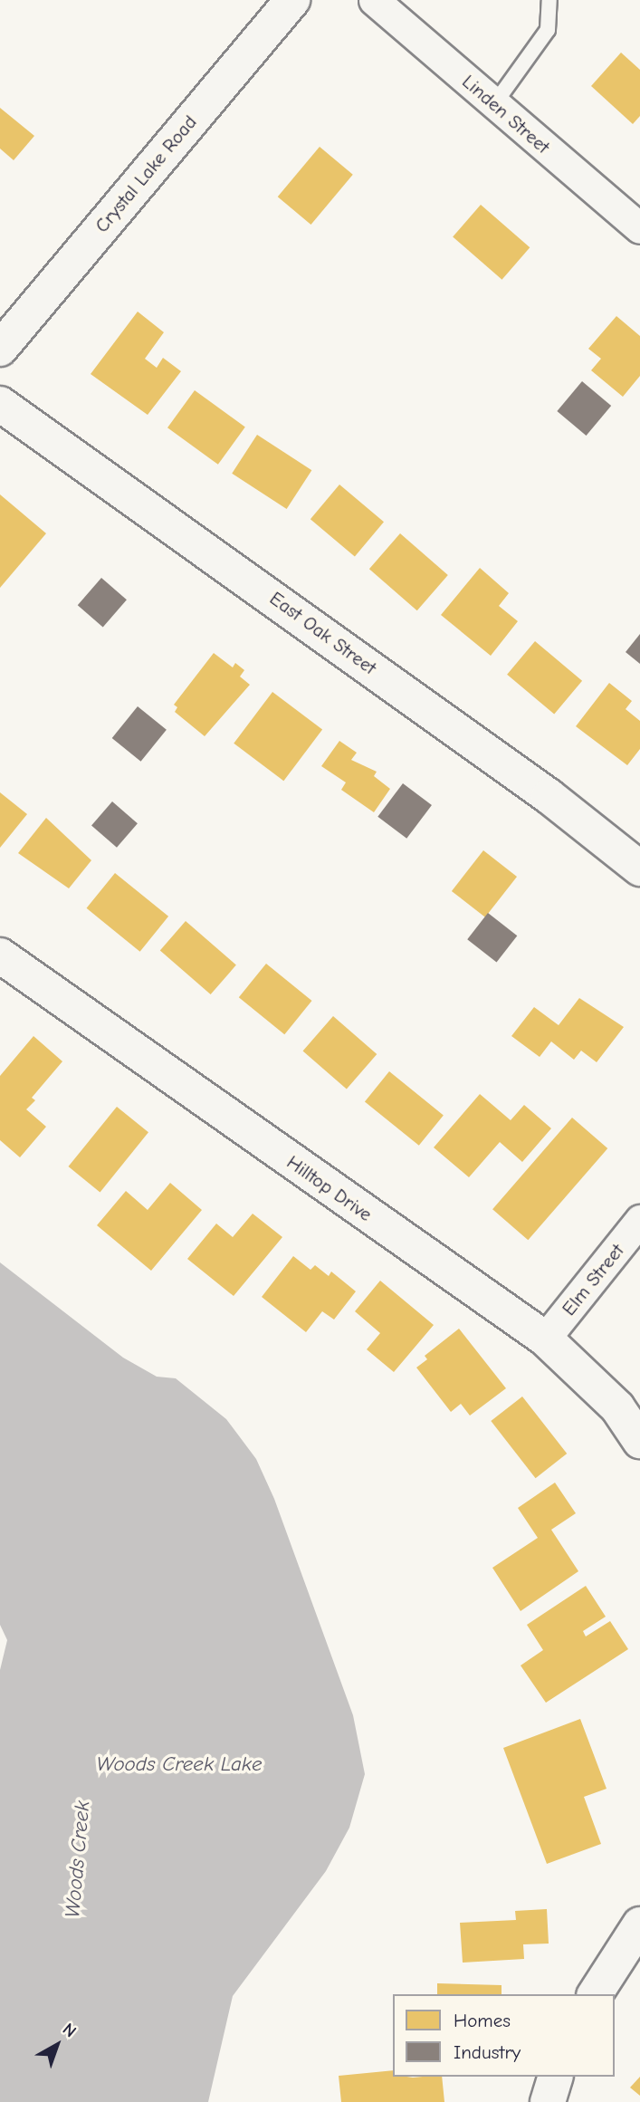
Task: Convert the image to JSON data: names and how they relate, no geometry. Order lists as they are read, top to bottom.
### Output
{
  "streets": {
    "street": [
      "Linden Street",
      "Crystal Lake Road",
      "East Oak Street",
      "Hilltop Drive",
      "Elm Street"
    ]
  },
  "crossings": [
    ["Hilltop Drive", "Elm Street"]
  ],
  "water": ["Woods Creek Lake", "Woods Creek"],
  "legend": ["Homes", "Industry"],
  "north": "top right"
}
